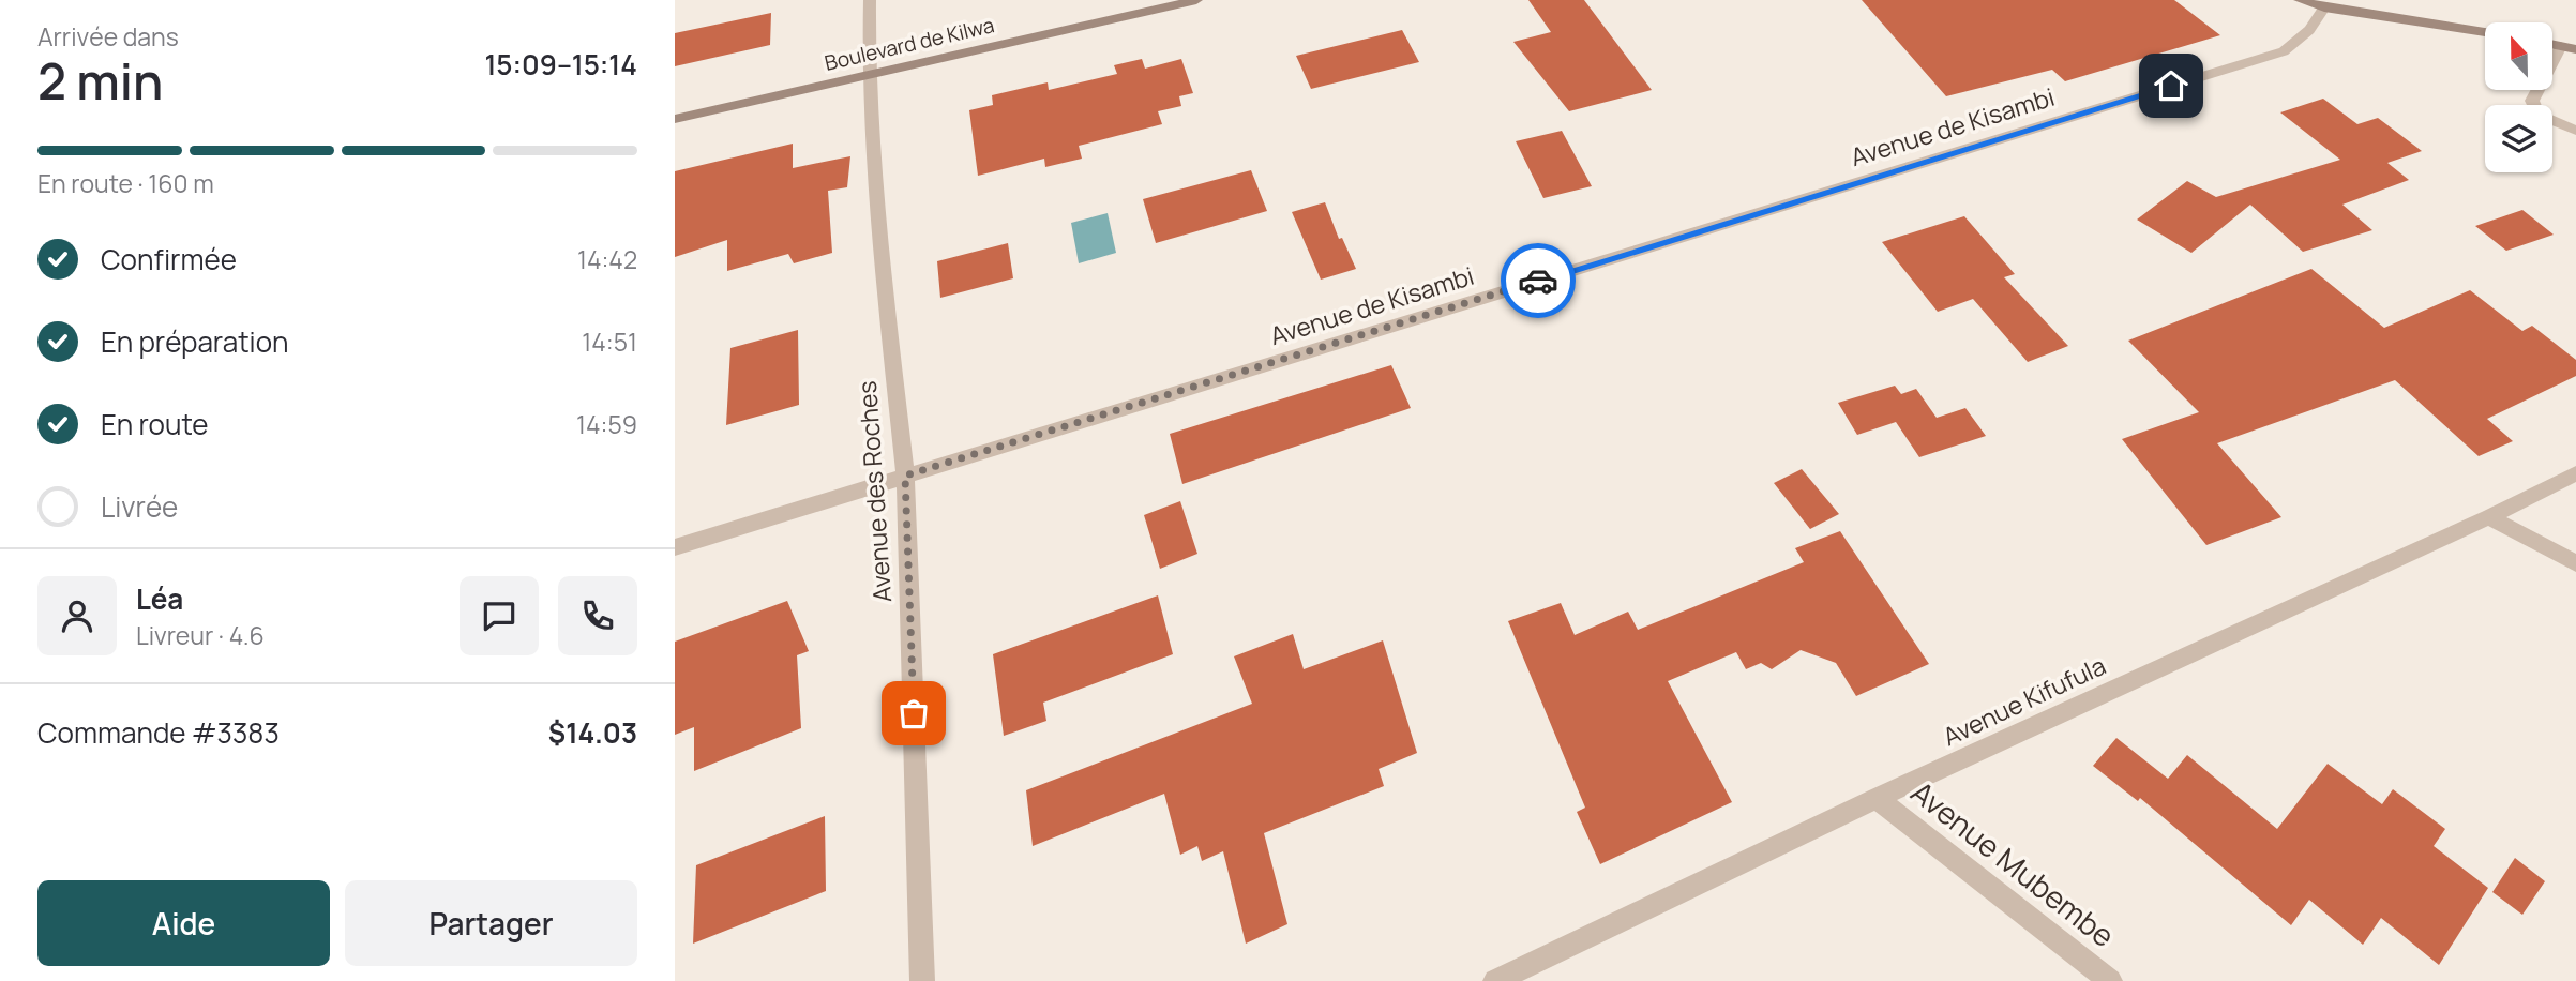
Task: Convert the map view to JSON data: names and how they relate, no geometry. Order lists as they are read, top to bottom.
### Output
{
  "streets": {
    "street": [
      "Boulevard de Kilwa",
      "Avenue de Kisambi",
      "Avenue des Roches",
      "Avenue Kifufula",
      "Avenue Mubembe"
    ]
  },
  "crossings": [
    ["Boulevard de Kilwa", "Avenue des Roches"],
    ["Avenue de Kisambi", "Avenue des Roches"],
    ["Avenue Kifufula", "Avenue Mubembe"]
  ],
  "north": "top",
  "page": {
    "heading": ["2 min", "Arrivée dans", "15:09–15:14"],
    "panel": [
      "Léa",
      "Livreur · 4.6",
      "Commande #3383",
      "$14.03"
    ],
    "bar": "En route · 160 m",
    "list": [
      ["Confirmée", "14:42"],
      ["En préparation", "14:51"],
      ["En route", "14:59"],
      "Livrée"
    ],
    "buttons": ["Aide", "Partager"]
  }
}
